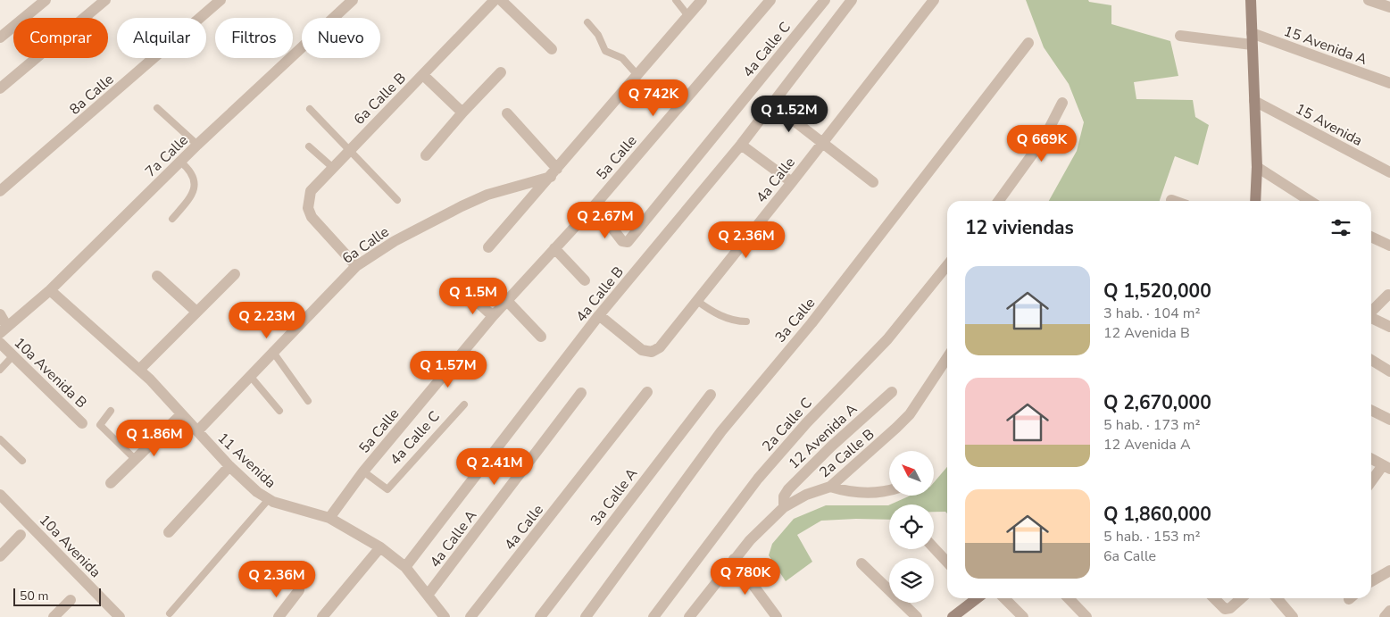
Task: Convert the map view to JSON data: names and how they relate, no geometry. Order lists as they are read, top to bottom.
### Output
{
  "streets": {
    "street": [
      "15 Avenida A",
      "4a Calle C",
      "8a Calle",
      "6a Calle B",
      "15 Avenida",
      "7a Calle",
      "5a Calle",
      "4a Calle",
      "6a Calle",
      "4a Calle B",
      "3a Calle",
      "10a Avenida B",
      "2a Calle C",
      "12 Avenida A",
      "2a Calle B",
      "11 Avenida",
      "3a Calle A",
      "4a Calle A",
      "10a Avenida"
    ]
  },
  "crossings": [
    ["4a Calle C", "5a Calle"],
    ["6a Calle B", "6a Calle"],
    ["7a Calle", "11 Avenida"],
    ["5a Calle", "11 Avenida"],
    ["4a Calle", "4a Calle B"],
    ["6a Calle", "11 Avenida"],
    ["4a Calle B", "11 Avenida"],
    ["12 Avenida A", "2a Calle B"],
    ["11 Avenida", "4a Calle A"]
  ],
  "scale_bar": "50 m",
  "north": "top left",
  "page": {
    "chip": [
      "Comprar",
      "Alquilar",
      "Filtros",
      "Nuevo"
    ],
    "price": [
      "Q 742K",
      "Q 1.52M",
      "Q 669K",
      "Q 2.67M",
      "Q 2.36M",
      "Q 1.5M",
      "Q 2.23M",
      "Q 1.57M",
      "Q 1.86M",
      "Q 2.41M",
      "Q 780K",
      "Q 2.36M"
    ],
    "heading": "12 viviendas",
    "list": [
      {
        "name": "Q 1,520,000",
        "note": "3 hab. · 104 m² · 12 Avenida B"
      },
      {
        "name": "Q 2,670,000",
        "note": "5 hab. · 173 m² · 12 Avenida A"
      },
      {
        "name": "Q 1,860,000",
        "note": "5 hab. · 153 m² · 6a Calle"
      }
    ],
    "scale": "50 m"
  }
}
